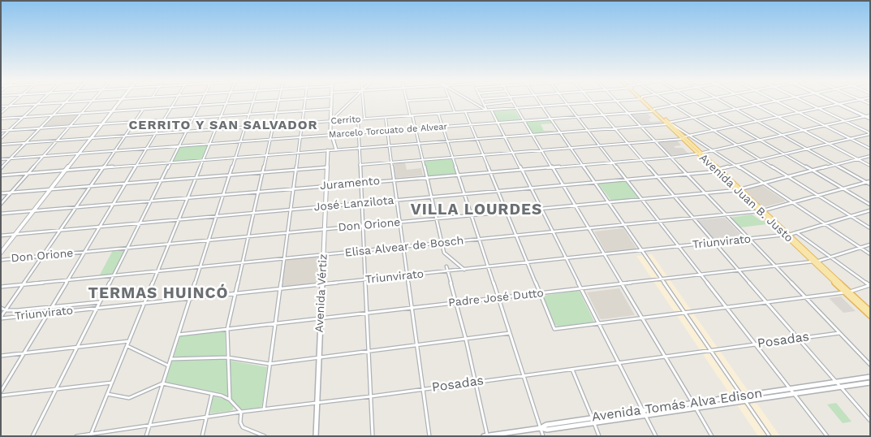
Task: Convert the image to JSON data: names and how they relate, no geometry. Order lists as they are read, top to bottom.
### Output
{
  "streets": {
    "main road": ["Avenida Juan B. Justo", "Avenida Vértiz", "Avenida Tomás Alva Edison"],
    "street": [
      "Cerrito",
      "Marcelo Torcuato de Alvear",
      "Juramento",
      "José Lanzilota",
      "Don Orione",
      "Triunvirato",
      "Elisa Alvear de Bosch",
      "Padre José Dutto",
      "Posadas"
    ]
  },
  "crossings": [
    ["Marcelo Torcuato de Alvear", "Avenida Juan B. Justo"],
    ["Juramento", "Avenida Juan B. Justo"],
    ["Juramento", "Avenida Vértiz"],
    ["Avenida Juan B. Justo", "José Lanzilota"],
    ["Avenida Juan B. Justo", "Don Orione"],
    ["Avenida Juan B. Justo", "Triunvirato"],
    ["Avenida Juan B. Justo", "Elisa Alvear de Bosch"],
    ["Avenida Juan B. Justo", "Padre José Dutto"],
    ["José Lanzilota", "Avenida Vértiz"],
    ["Don Orione", "Avenida Vértiz"],
    ["Triunvirato", "Avenida Vértiz"],
    ["Elisa Alvear de Bosch", "Avenida Vértiz"],
    ["Avenida Vértiz", "Padre José Dutto"],
    ["Avenida Vértiz", "Posadas"]
  ],
  "districts": ["CERRITO Y SAN SALVADOR", "VILLA LOURDES", "TERMAS HUINCÓ"]
}
